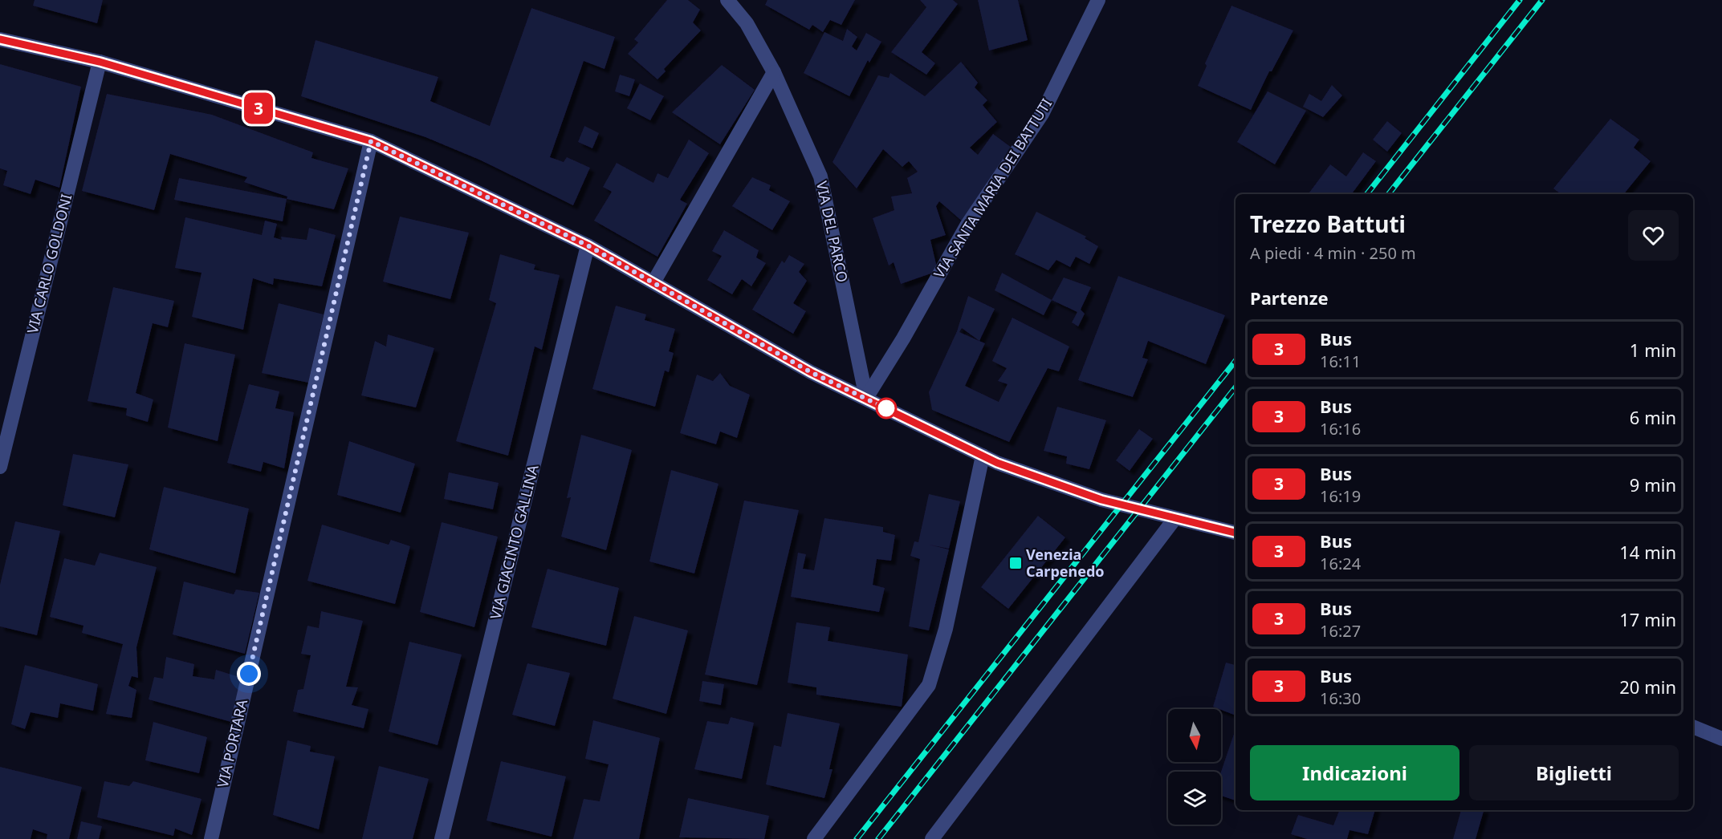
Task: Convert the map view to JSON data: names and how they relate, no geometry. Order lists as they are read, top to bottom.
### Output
{
  "streets": {
    "street": [
      "VIA SANTA MARIA DEI BATTUTI",
      "VIA DEL PARCO",
      "VIA CARLO GOLDONI",
      "VIA GIACINTO GALLINA",
      "VIA PORTARA"
    ]
  },
  "crossings": [
    ["VIA SANTA MARIA DEI BATTUTI", "VIA DEL PARCO"]
  ],
  "places": {
    "transit": ["Venezia Carpenedo"]
  },
  "lines": ["bus line 3"],
  "north": "bottom",
  "page": {
    "on_map": "3",
    "heading": [
      ["Trezzo Battuti", "A piedi · 4 min · 250 m"],
      "Partenze"
    ],
    "list": [
      {
        "mark": "3",
        "name": "Bus",
        "note": "16:11",
        "value": "1 min"
      },
      {
        "mark": "3",
        "name": "Bus",
        "note": "16:16",
        "value": "6 min"
      },
      {
        "mark": "3",
        "name": "Bus",
        "note": "16:19",
        "value": "9 min"
      },
      {
        "mark": "3",
        "name": "Bus",
        "note": "16:24",
        "value": "14 min"
      },
      {
        "mark": "3",
        "name": "Bus",
        "note": "16:27",
        "value": "17 min"
      },
      {
        "mark": "3",
        "name": "Bus",
        "note": "16:30",
        "value": "20 min"
      }
    ],
    "buttons": ["Indicazioni", "Biglietti"]
  }
}
